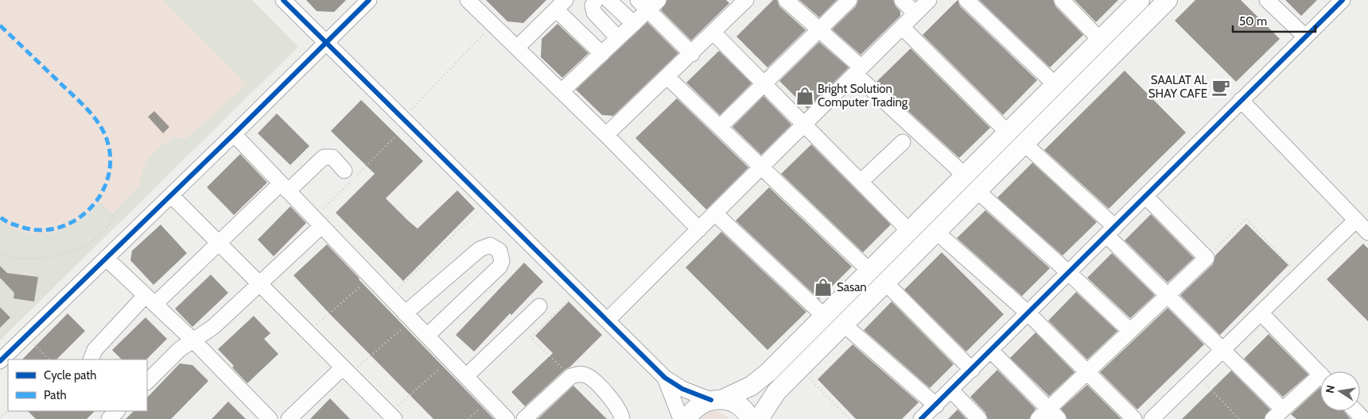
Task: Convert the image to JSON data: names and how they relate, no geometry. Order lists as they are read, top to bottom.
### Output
{
  "places": {
    "cafe": ["SAALAT AL SHAY CAFE"],
    "shop": ["Bright Solution Computer Trading", "Sasan"]
  },
  "legend": ["Cycle path", "Path"],
  "scale_bar": "50 m",
  "north": "left"
}
